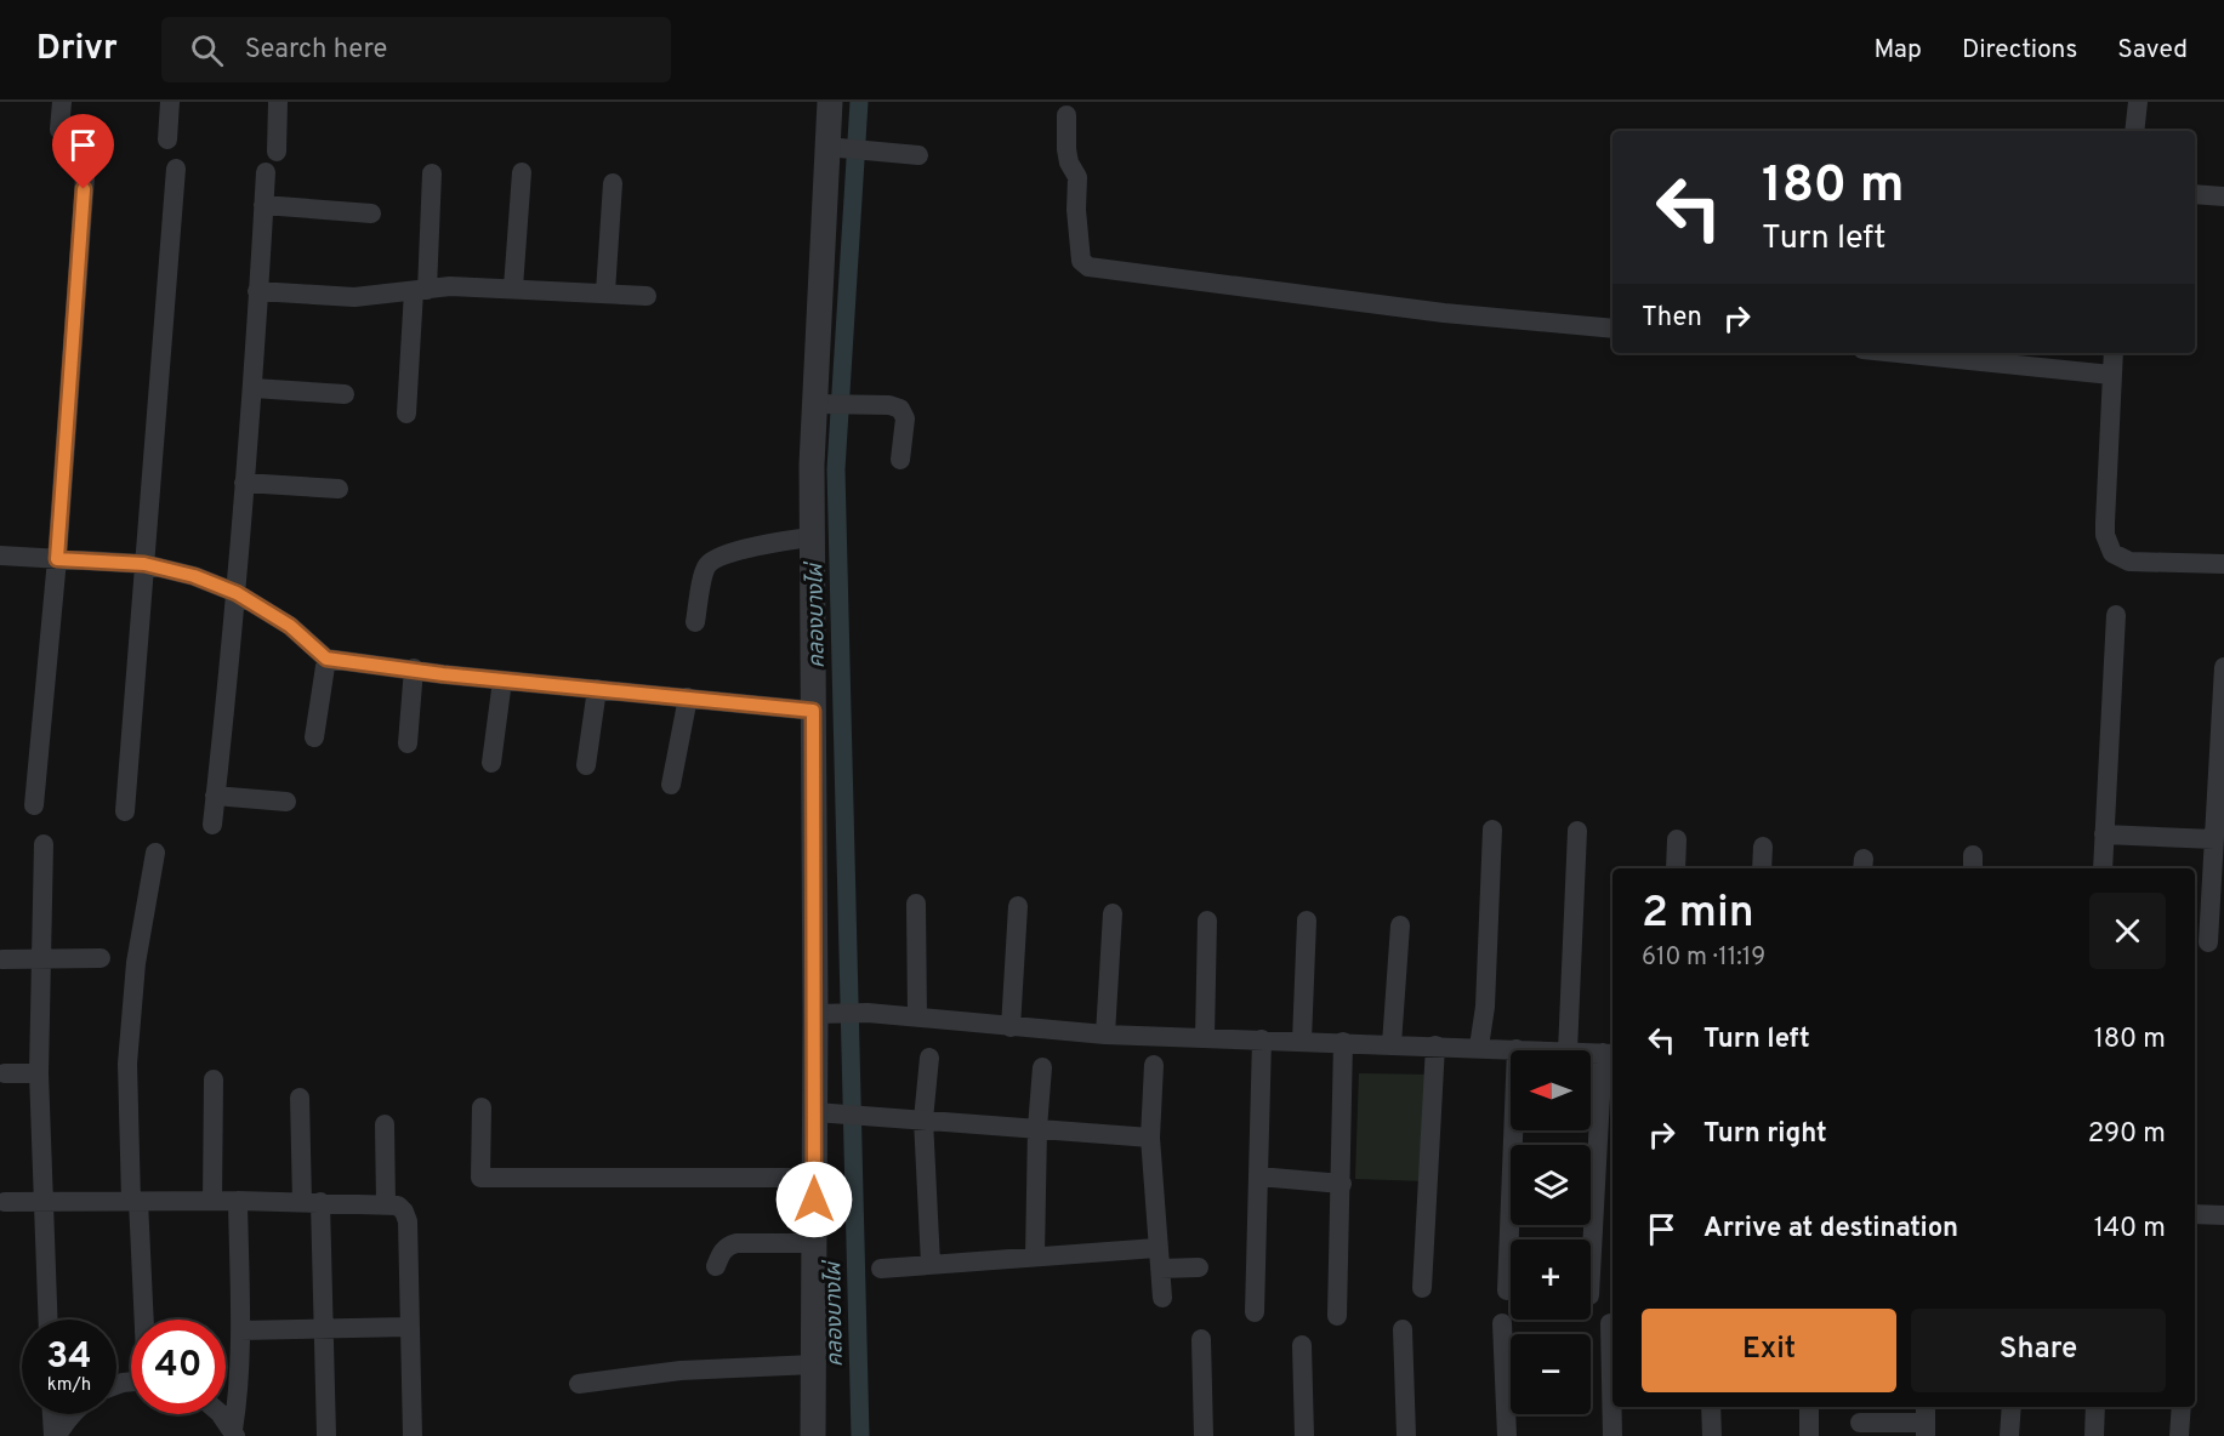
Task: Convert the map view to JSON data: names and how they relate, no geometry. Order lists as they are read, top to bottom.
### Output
{
  "water": ["คลองบางไผ่"],
  "north": "left",
  "page": {
    "header": "Drivr",
    "search": "Search here",
    "nav": ["Map", "Directions", "Saved"],
    "turn": ["180 m", "Turn left"],
    "then": "Then",
    "heading": ["2 min", "610 m · 11:19"],
    "list": [
      {
        "name": "Turn left",
        "value": "180 m"
      },
      {
        "name": "Turn right",
        "value": "290 m"
      },
      {
        "name": "Arrive at destination",
        "value": "140 m"
      }
    ],
    "map_buttons": ["+", "−"],
    "buttons": ["Exit", "Share"],
    "speed": "34 km/h",
    "limit": "40"
  }
}
